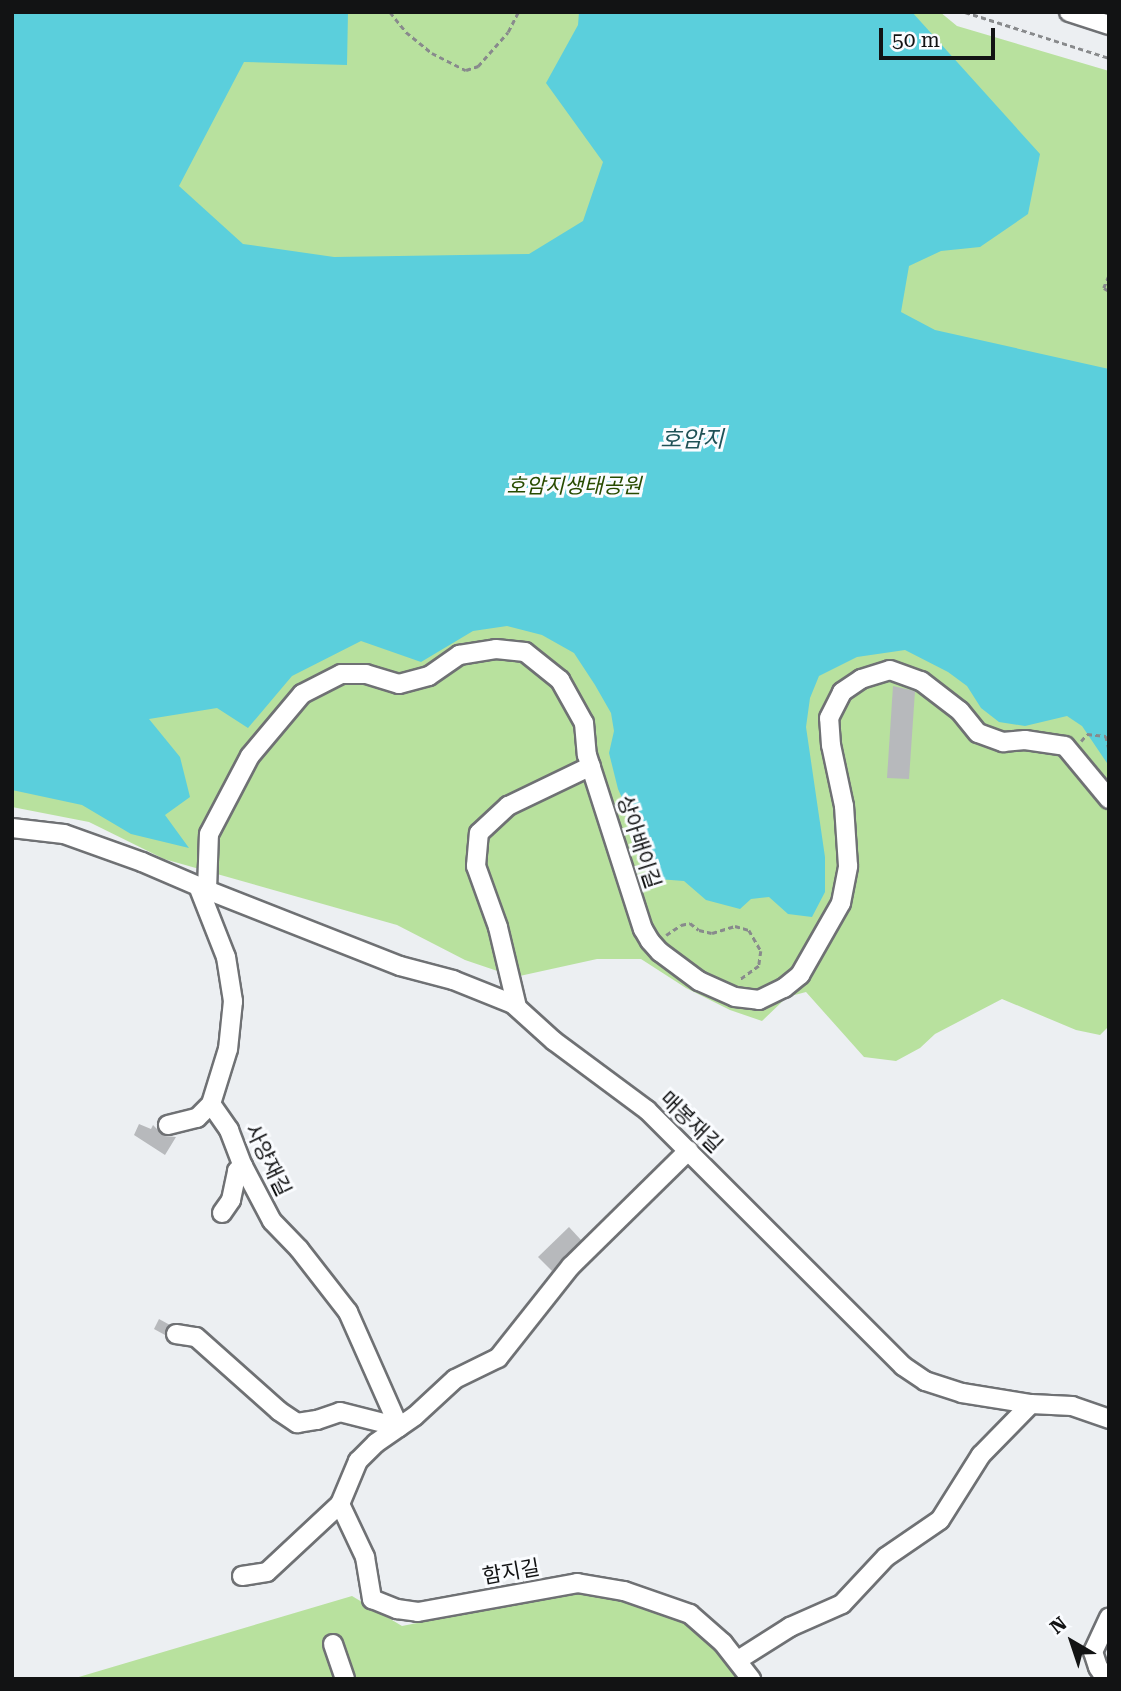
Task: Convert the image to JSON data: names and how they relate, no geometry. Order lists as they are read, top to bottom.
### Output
{
  "streets": {
    "street": [
      "상아배이길",
      "매봉재길",
      "사양재길",
      "함지길"
    ]
  },
  "crossings": [
    ["상아배이길", "매봉재길"]
  ],
  "water": ["호암지"],
  "parks": ["호암지생태공원"],
  "scale_bar": "50 m",
  "north": "top left"
}
